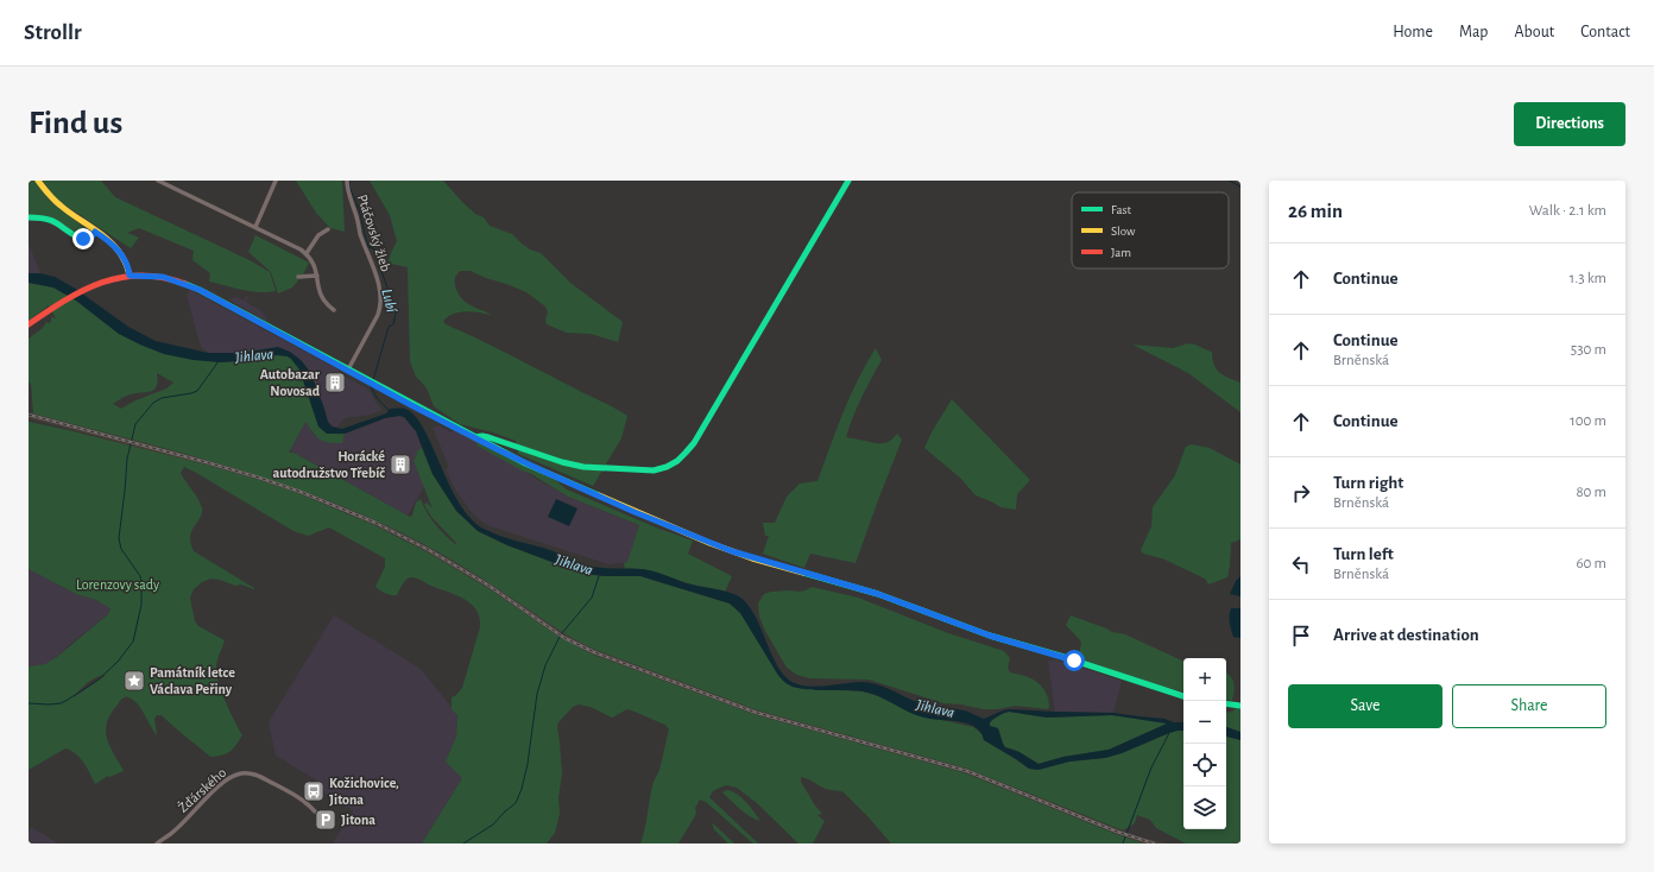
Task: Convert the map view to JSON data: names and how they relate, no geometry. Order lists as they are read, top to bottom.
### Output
{
  "streets": {
    "street": ["Ptáčovský žleb", "Žďárského"]
  },
  "water": ["Lubí", "Jihlava"],
  "parks": ["Lorenzovy sady"],
  "places": {
    "building": ["Autobazar Novosad", "Horácké autodružstvo Třebíč"],
    "place": ["Památník letce Václava Peřiny"],
    "bus stop": ["Kožichovice, Jitona"],
    "parking": ["Jitona"]
  },
  "legend": ["Fast", "Slow", "Jam"],
  "page": {
    "header": "Strollr",
    "nav": [
      "Home",
      "Map",
      "About",
      "Contact"
    ],
    "buttons": [
      "Directions",
      ["Save", "Share"]
    ],
    "title": "Find us",
    "heading": ["26 min", "Walk · 2.1 km"],
    "list": [
      ["Continue", "1.3 km"],
      ["Continue", "Brněnská", "530 m"],
      ["Continue", "100 m"],
      ["Turn right", "Brněnská", "80 m"],
      ["Turn left", "Brněnská", "60 m"],
      "Arrive at destination"
    ],
    "map_buttons": ["+", "−"]
  }
}
